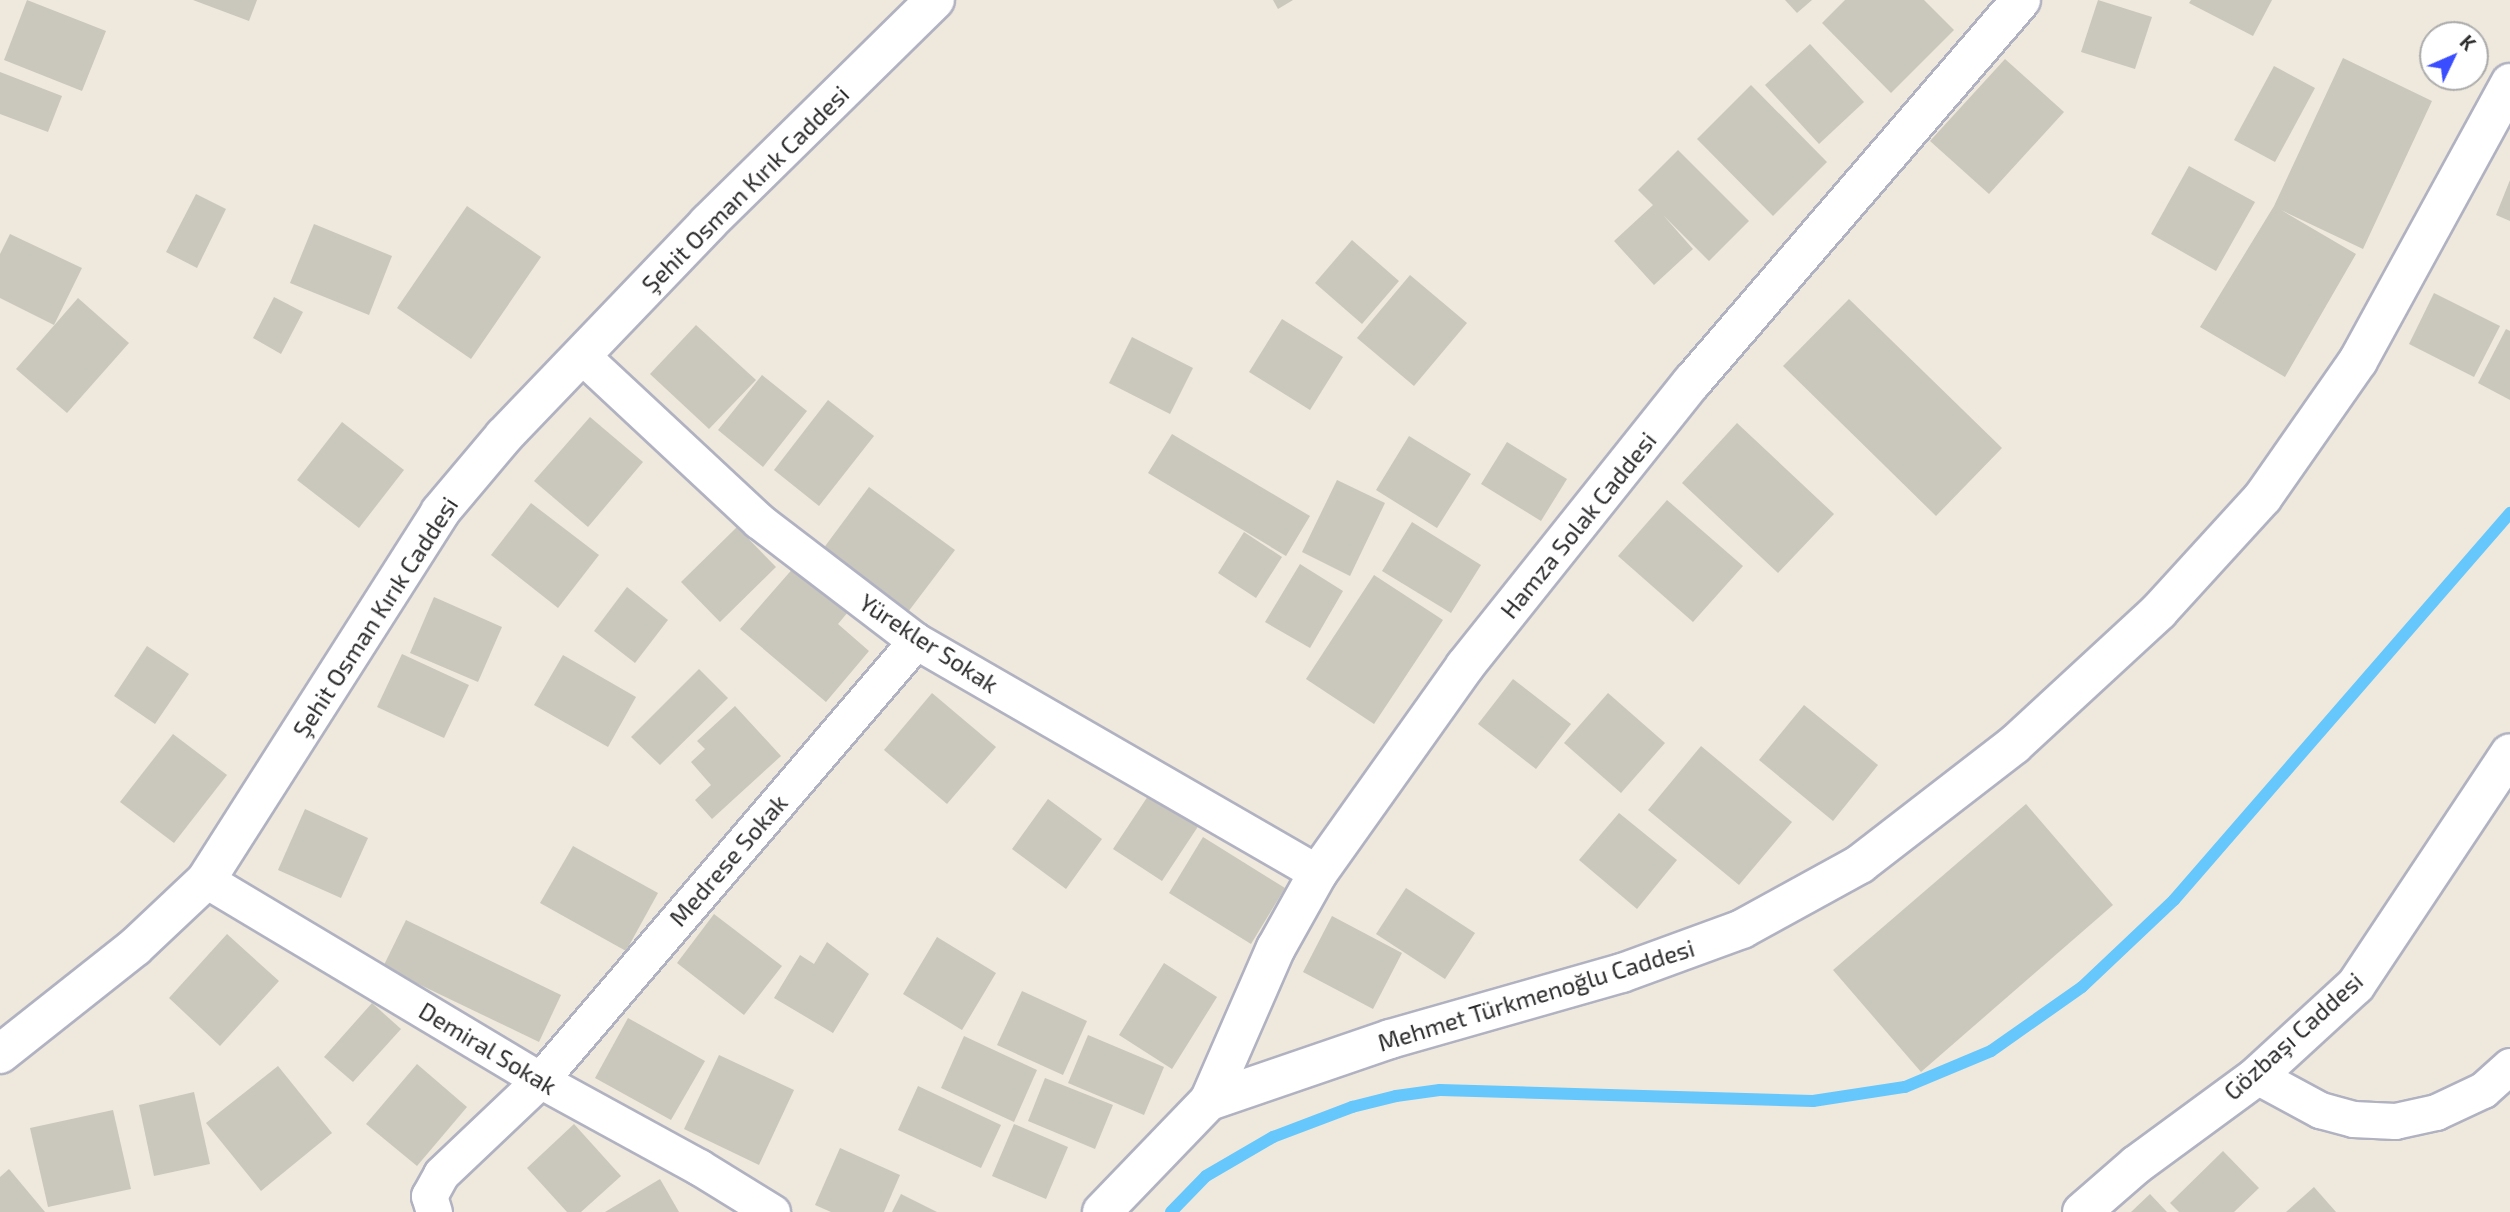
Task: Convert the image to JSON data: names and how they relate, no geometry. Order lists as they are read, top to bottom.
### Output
{
  "streets": {
    "street": [
      "Şehit Osman Kırık Caddesi",
      "Hamza Solak Caddesi",
      "Yürekler Sokak",
      "Medrese Sokak",
      "Mehmet Türkmenoğlu Caddesi",
      "Gözbaşı Caddesi",
      "Demiral Sokak"
    ]
  },
  "crossings": [
    ["Şehit Osman Kırık Caddesi", "Yürekler Sokak"],
    ["Şehit Osman Kırık Caddesi", "Demiral Sokak"],
    ["Hamza Solak Caddesi", "Yürekler Sokak"],
    ["Hamza Solak Caddesi", "Mehmet Türkmenoğlu Caddesi"],
    ["Yürekler Sokak", "Medrese Sokak"],
    ["Medrese Sokak", "Demiral Sokak"]
  ],
  "north": "top right"
}
